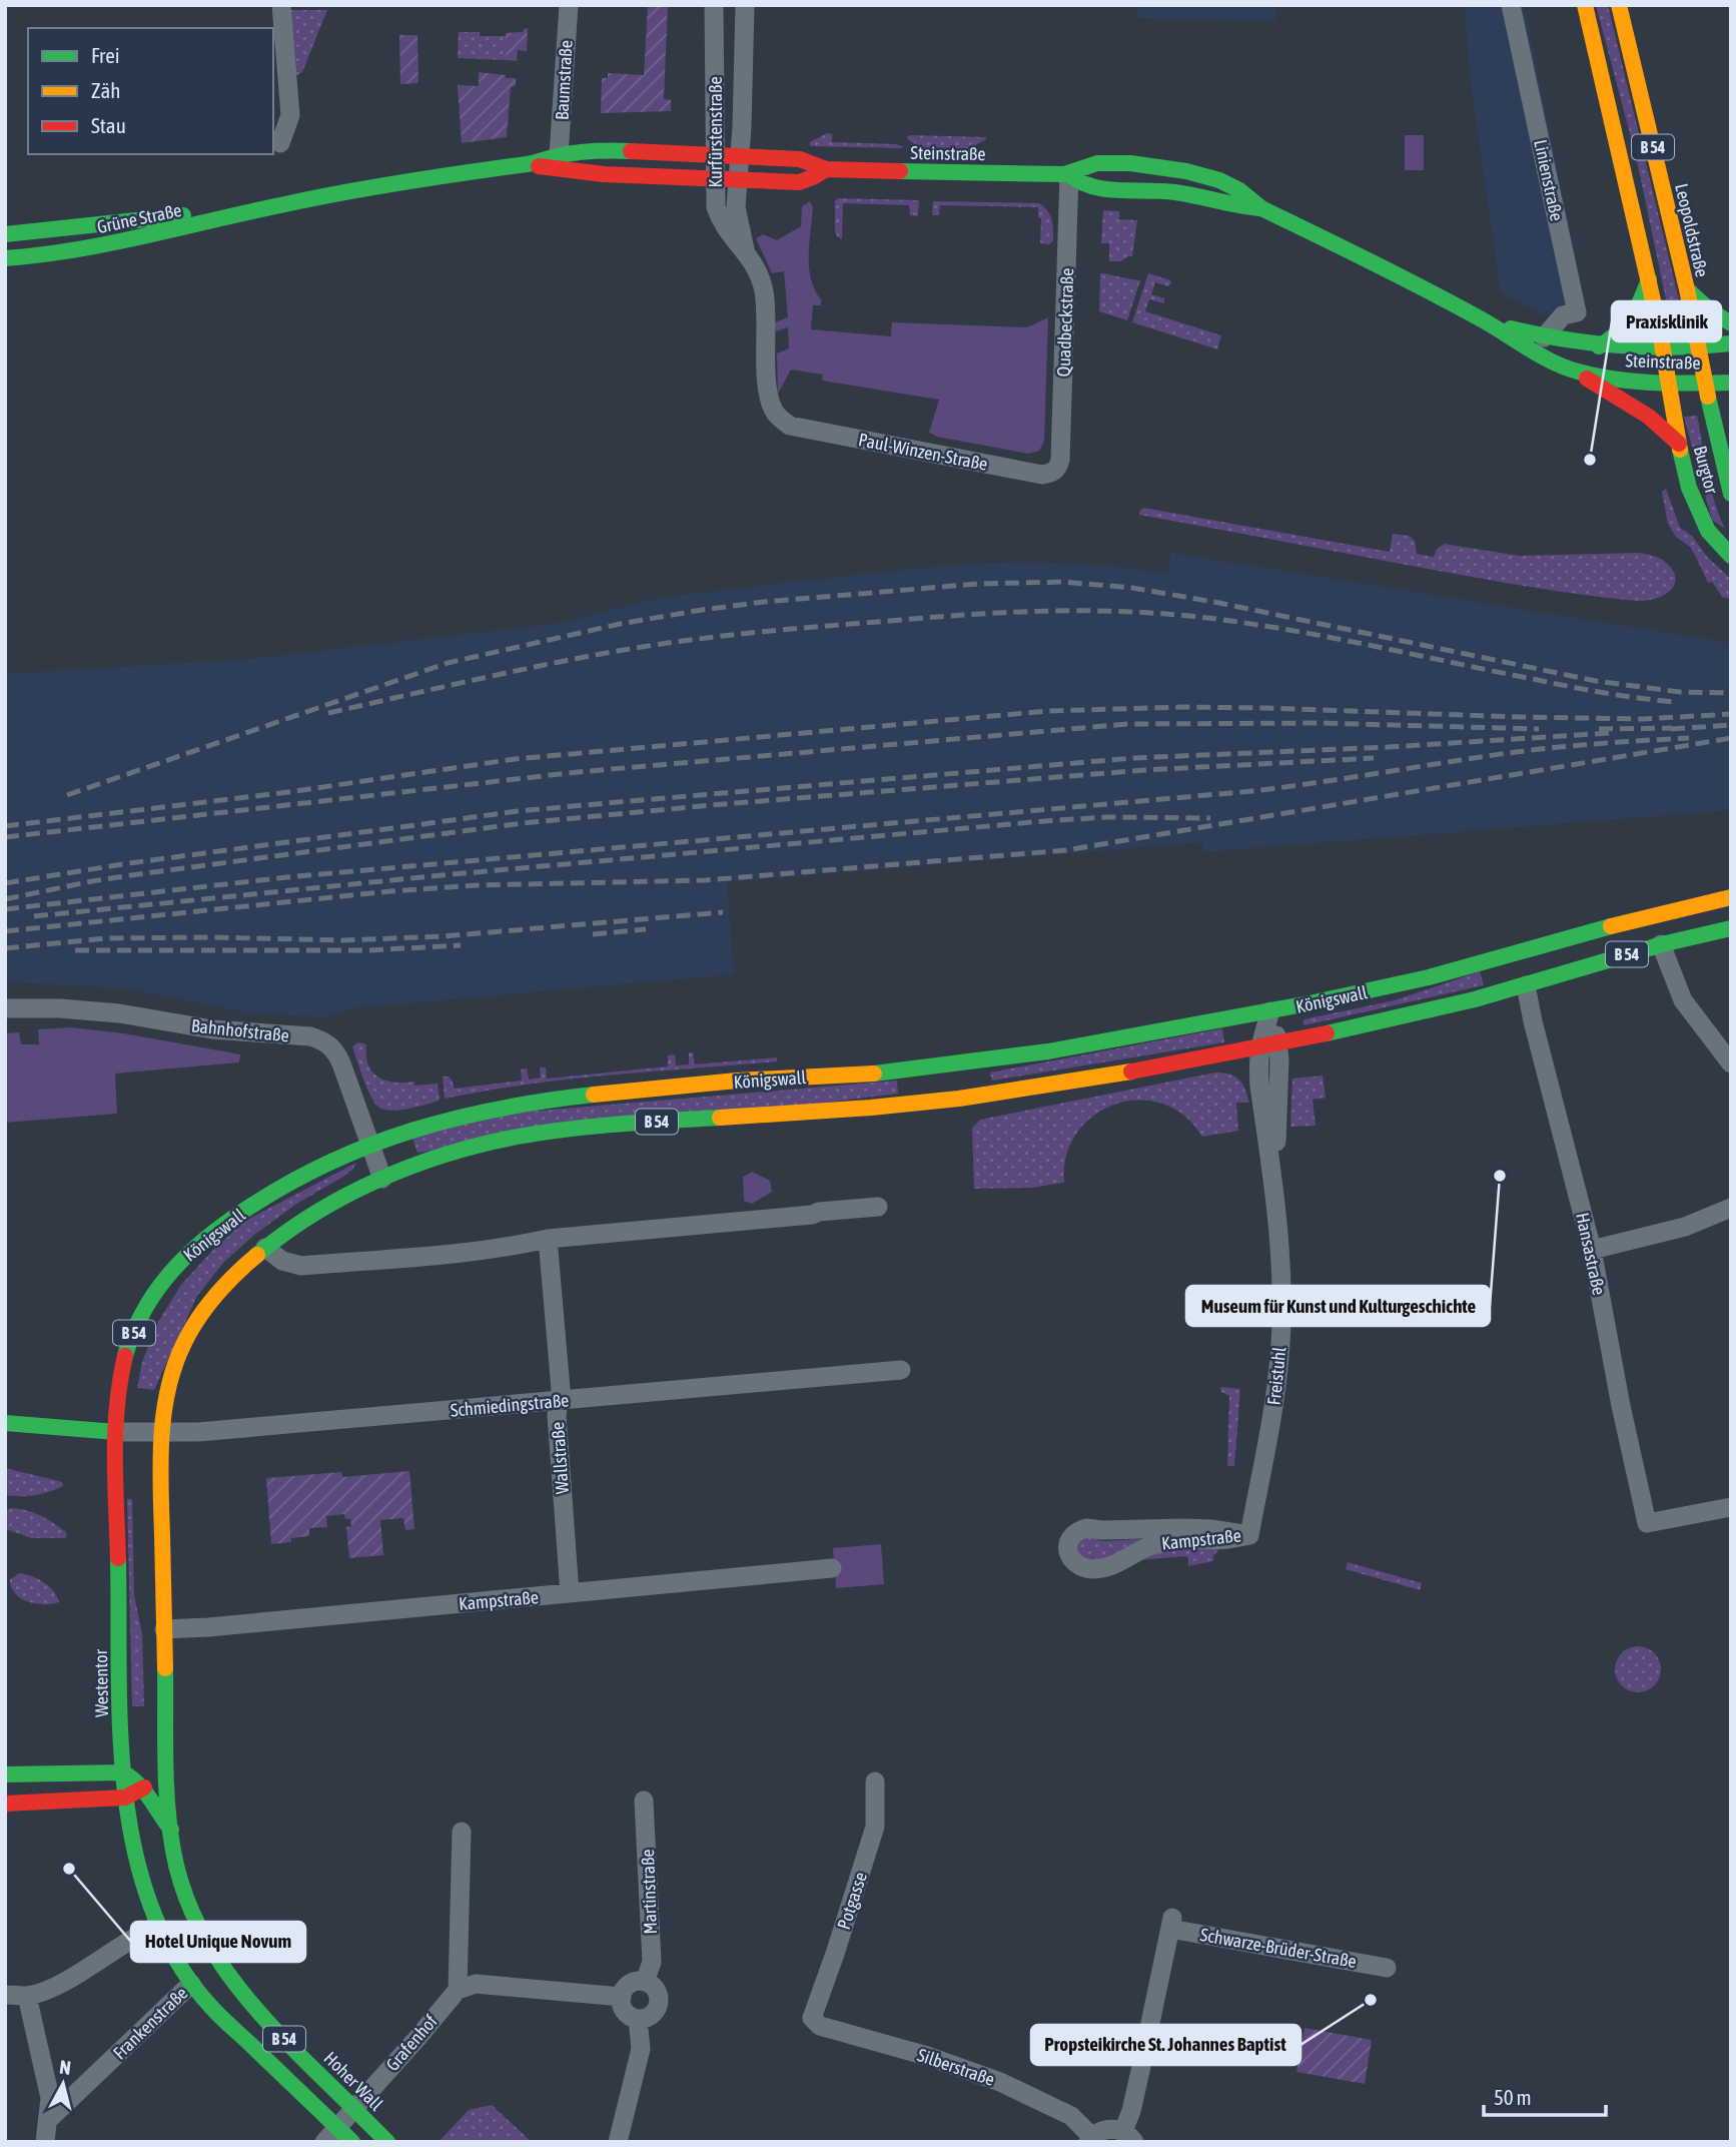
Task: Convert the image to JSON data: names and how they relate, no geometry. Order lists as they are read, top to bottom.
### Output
{
  "streets": {
    "main road": [
      "B 54",
      "Steinstraße",
      "Grüne Straße",
      "Leopoldstraße",
      "Burgtor",
      "Königswall",
      "Westentor",
      "Hoher Wall"
    ],
    "street": [
      "Baumstraße",
      "Kurfürstenstraße",
      "Linienstraße",
      "Quadbeckstraße",
      "Paul-Winzen-Straße",
      "Bahnhofstraße",
      "Hansastraße",
      "Freistuhl",
      "Schmiedingstraße",
      "Wallstraße",
      "Kampstraße",
      "Martinstraße",
      "Potgasse",
      "Schwarze-Brüder-Straße",
      "Frankenstraße",
      "Grafenhof",
      "Silberstraße"
    ]
  },
  "crossings": [
    ["Baumstraße", "Grüne Straße"],
    ["Kurfürstenstraße", "Steinstraße"],
    ["Kurfürstenstraße", "Grüne Straße"],
    ["Kurfürstenstraße", "Paul-Winzen-Straße"],
    ["B 54", "Steinstraße"],
    ["B 54", "Burgtor"],
    ["B 54", "Königswall"],
    ["B 54", "Kampstraße"],
    ["B 54", "Westentor"],
    ["B 54", "Frankenstraße"],
    ["B 54", "Grafenhof"],
    ["B 54", "Hoher Wall"],
    ["Steinstraße", "Linienstraße"],
    ["Steinstraße", "Grüne Straße"],
    ["Steinstraße", "Leopoldstraße"],
    ["Steinstraße", "Quadbeckstraße"],
    ["Steinstraße", "Burgtor"],
    ["Leopoldstraße", "Burgtor"],
    ["Quadbeckstraße", "Paul-Winzen-Straße"],
    ["Königswall", "Bahnhofstraße"],
    ["Königswall", "Hansastraße"],
    ["Königswall", "Freistuhl"],
    ["Königswall", "Schmiedingstraße"],
    ["Königswall", "Kampstraße"],
    ["Königswall", "Westentor"],
    ["Freistuhl", "Kampstraße"],
    ["Schmiedingstraße", "Wallstraße"],
    ["Wallstraße", "Kampstraße"],
    ["Potgasse", "Silberstraße"],
    ["Grafenhof", "Hoher Wall"]
  ],
  "places": [
    "Praxisklinik",
    "Museum für Kunst und Kulturgeschichte",
    "Hotel Unique Novum",
    "Propsteikirche St. Johannes Baptist"
  ],
  "legend": ["Frei", "Zäh", "Stau"],
  "scale_bar": "50 m",
  "north": "top"
}
